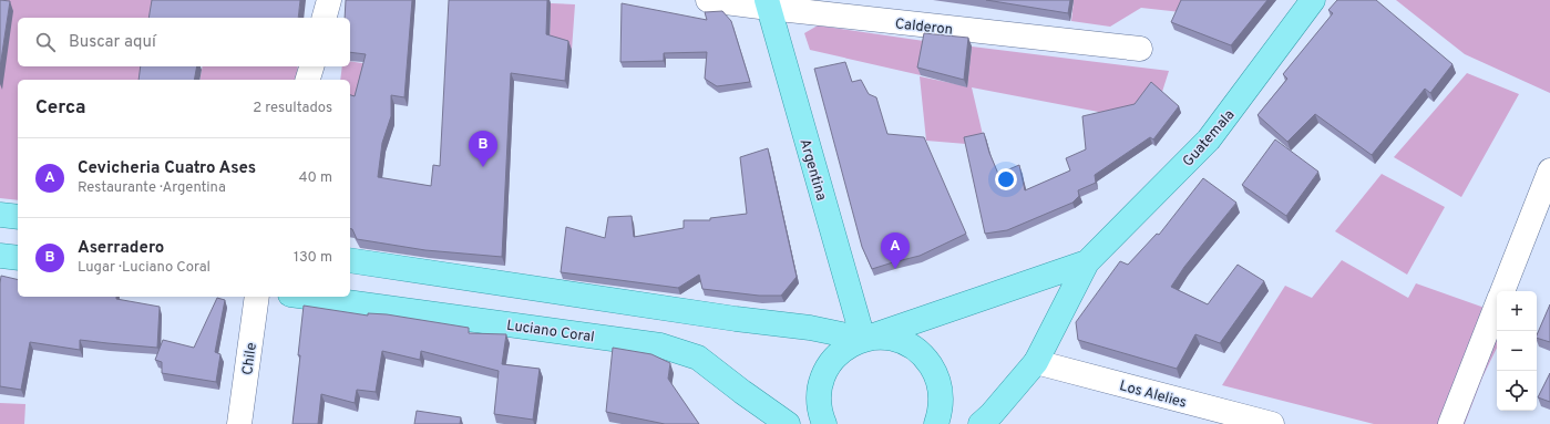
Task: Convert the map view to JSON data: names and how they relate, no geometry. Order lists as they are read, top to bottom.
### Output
{
  "streets": {
    "main road": ["Guatemala", "Argentina", "Luciano Coral"],
    "street": ["Calderon", "Chile", "Los Alelies"]
  },
  "crossings": [
    ["Calderon", "Argentina"],
    ["Guatemala", "Argentina"],
    ["Guatemala", "Los Alelies"]
  ],
  "page": {
    "search": "Buscar aquí",
    "heading": ["Cerca", "2 resultados"],
    "pins": ["B", "A"],
    "list": [
      {
        "mark": "A",
        "name": "Cevicheria Cuatro Ases",
        "note": "Restaurante · Argentina",
        "value": "40 m"
      },
      {
        "mark": "B",
        "name": "Aserradero",
        "note": "Lugar · Luciano Coral",
        "value": "130 m"
      }
    ],
    "map_buttons": ["+", "−"]
  }
}
